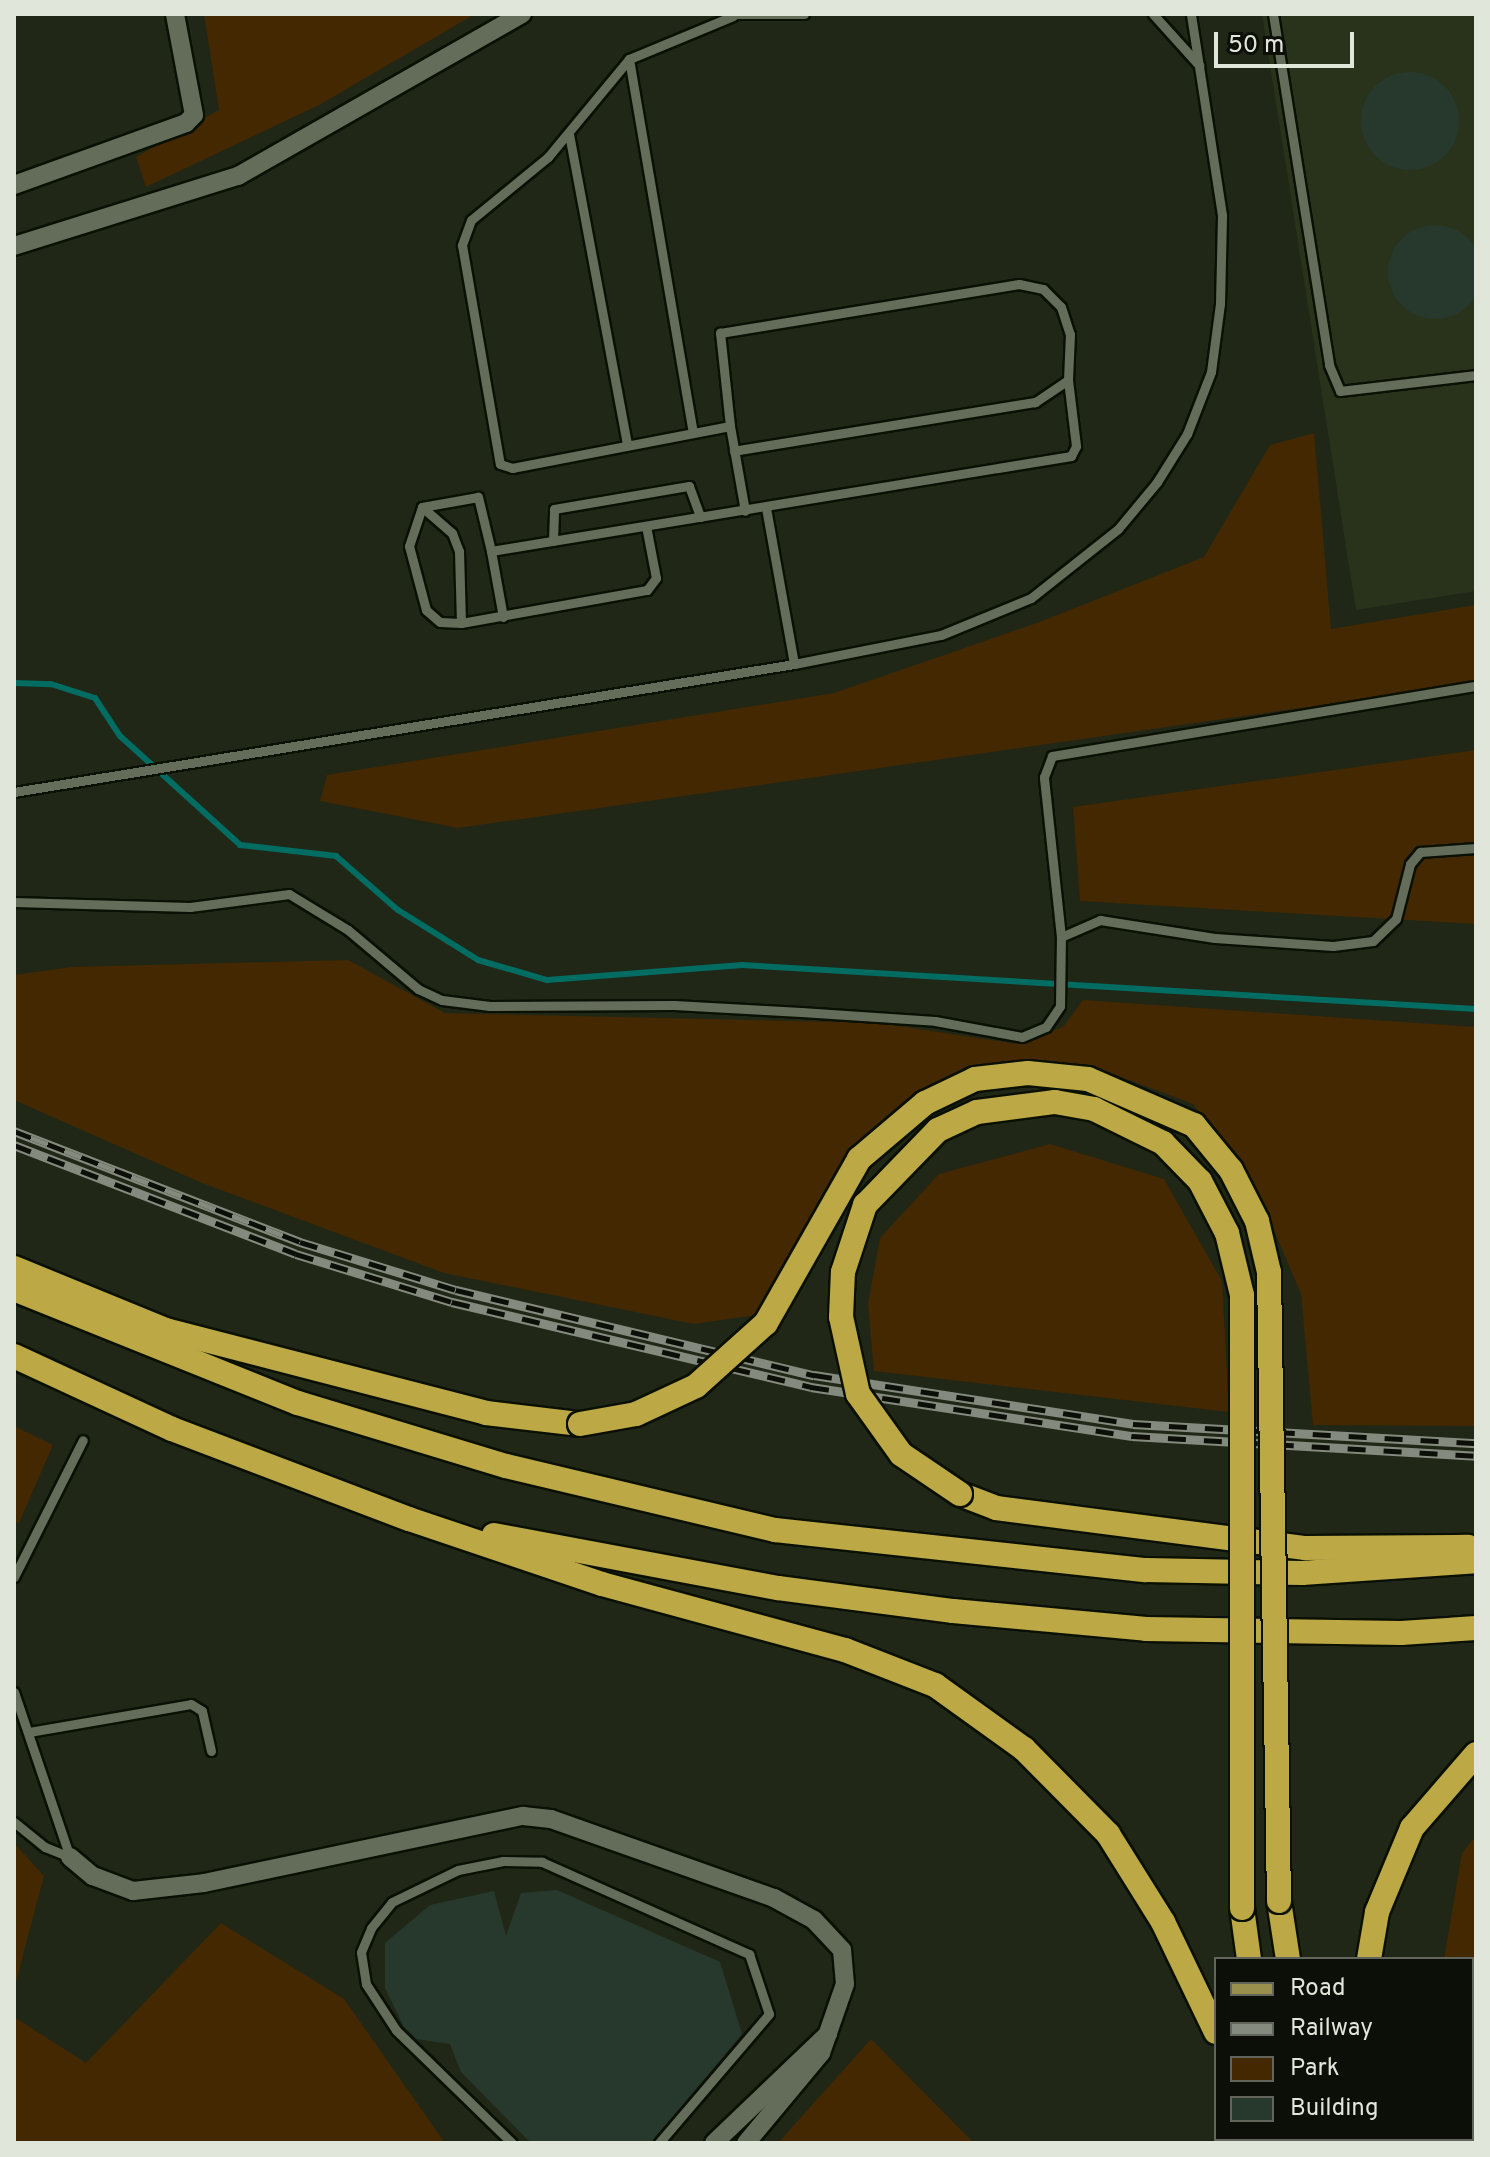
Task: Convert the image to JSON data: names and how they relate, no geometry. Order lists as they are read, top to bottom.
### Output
{
  "legend": [
    "Road",
    "Railway",
    "Park",
    "Building"
  ],
  "scale_bar": "50 m"
}
